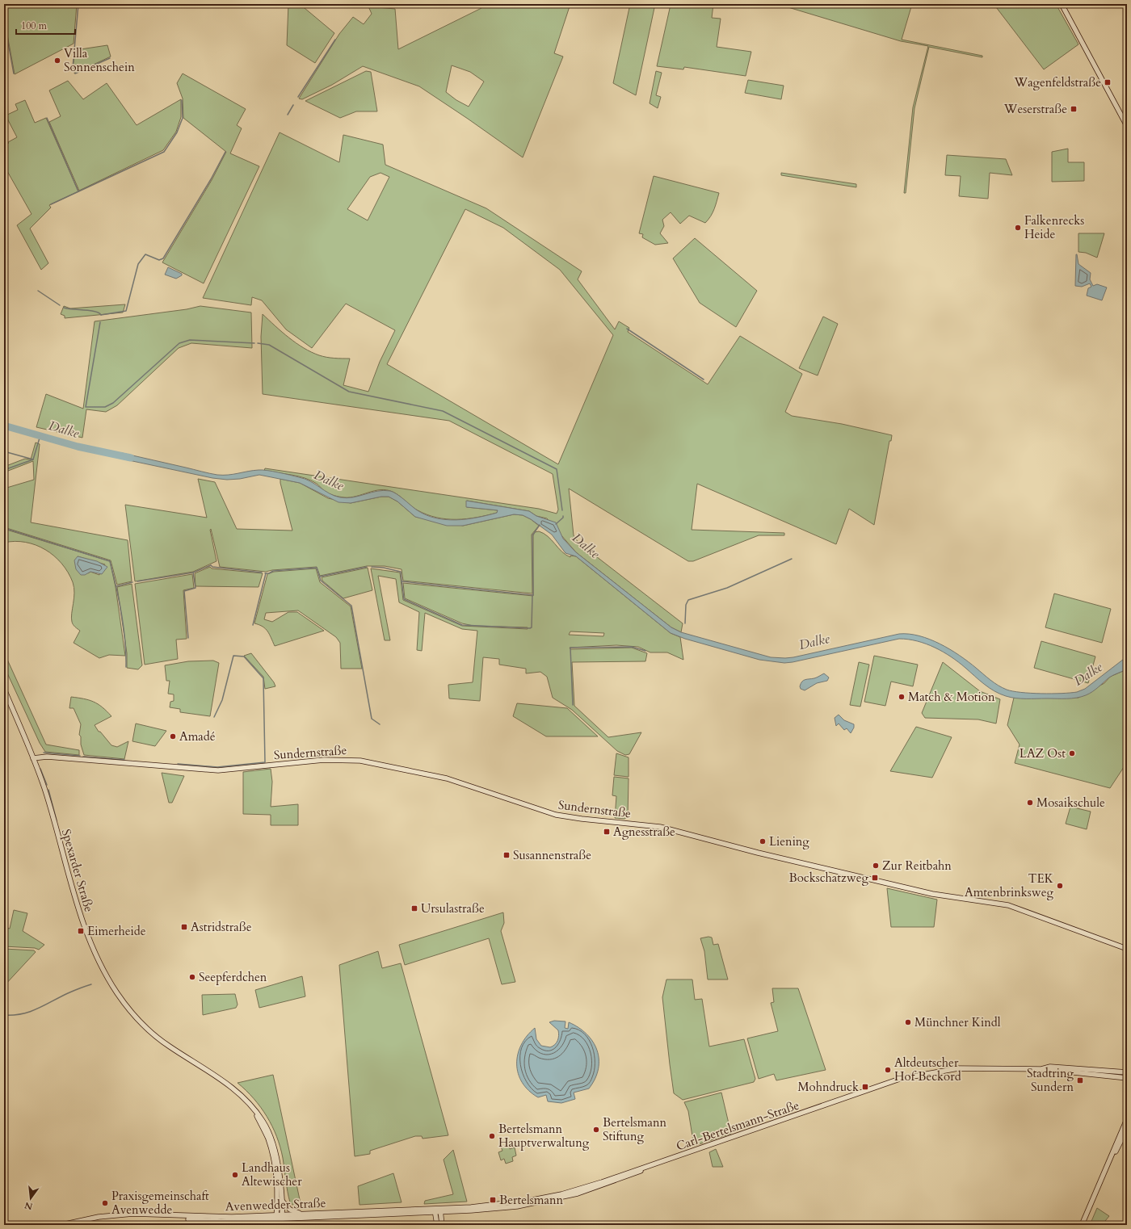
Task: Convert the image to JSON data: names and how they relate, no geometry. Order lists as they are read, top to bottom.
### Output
{
  "streets": {
    "main road": [
      "Sundernstraße",
      "Spexarder Straße",
      "Carl-Bertelsmann-Straße",
      "Avenwedder Straße"
    ]
  },
  "crossings": [
    ["Sundernstraße", "Spexarder Straße"],
    ["Spexarder Straße", "Avenwedder Straße"],
    ["Carl-Bertelsmann-Straße", "Avenwedder Straße"]
  ],
  "water": ["Dalke"],
  "places": {
    "other": [
      "Villa Sonnenschein",
      "Falkenrecks Heide",
      "Match & Motion",
      "Amadé",
      "LAZ Ost",
      "Mosaikschule",
      "Liening",
      "Zur Reitbahn",
      "TEK Amtenbrinksweg",
      "Seepferdchen",
      "Münchner Kindl",
      "Altdeutscher Hof Beckord",
      "Bertelsmann Stiftung",
      "Bertelsmann Hauptverwaltung",
      "Landhaus Altewischer",
      "Praxisgemeinschaft Avenwedde"
    ],
    "transit": [
      "Wagenfeldstraße",
      "Weserstraße",
      "Agnesstraße",
      "Susannenstraße",
      "Bockschatzweg",
      "Ursulastraße",
      "Astridstraße",
      "Eimerheide",
      "Stadtring Sundern",
      "Mohndruck",
      "Bertelsmann"
    ]
  },
  "scale_bar": "100 m",
  "north": "bottom"
}
